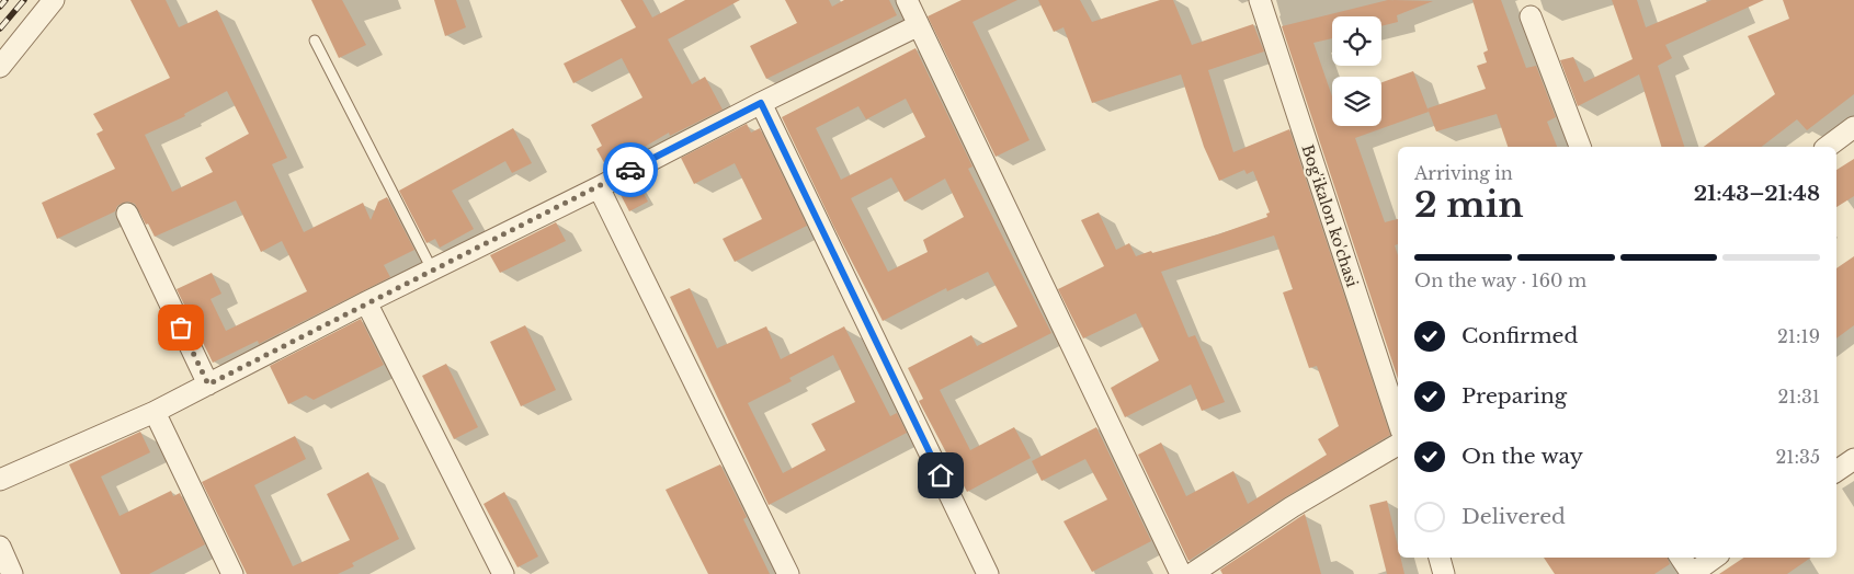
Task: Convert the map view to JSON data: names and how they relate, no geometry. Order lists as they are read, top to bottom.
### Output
{
  "streets": {
    "street": ["Bog'ikalon ko'chasi"]
  },
  "page": {
    "heading": ["2 min", "Arriving in", "21:43–21:48"],
    "bar": "On the way · 160 m",
    "list": [
      ["Confirmed", "21:19"],
      ["Preparing", "21:31"],
      ["On the way", "21:35"],
      "Delivered"
    ]
  }
}
